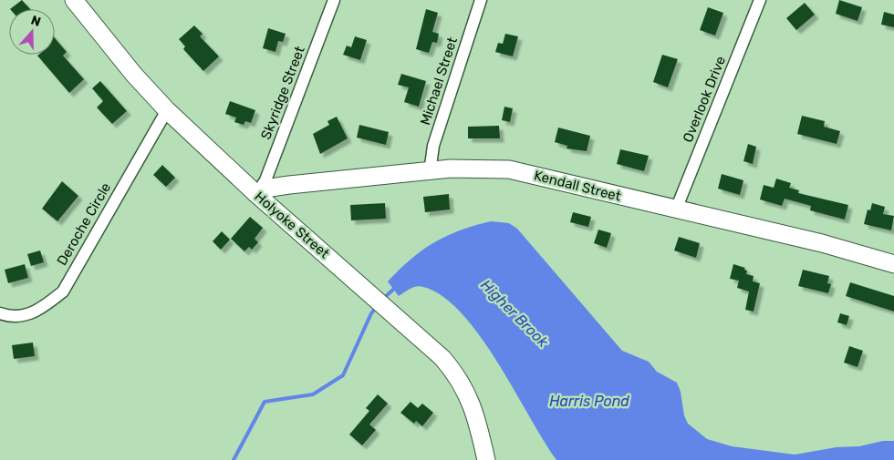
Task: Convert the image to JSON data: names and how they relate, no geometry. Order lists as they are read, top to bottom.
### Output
{
  "streets": {
    "street": [
      "Michael Street",
      "Skyridge Street",
      "Overlook Drive",
      "Kendall Street",
      "Deroche Circle",
      "Holyoke Street"
    ]
  },
  "crossings": [
    ["Michael Street", "Kendall Street"],
    ["Skyridge Street", "Kendall Street"],
    ["Skyridge Street", "Holyoke Street"],
    ["Overlook Drive", "Kendall Street"],
    ["Kendall Street", "Holyoke Street"],
    ["Deroche Circle", "Holyoke Street"]
  ],
  "water": ["Higher Brook", "Harris Pond"],
  "north": "top"
}
